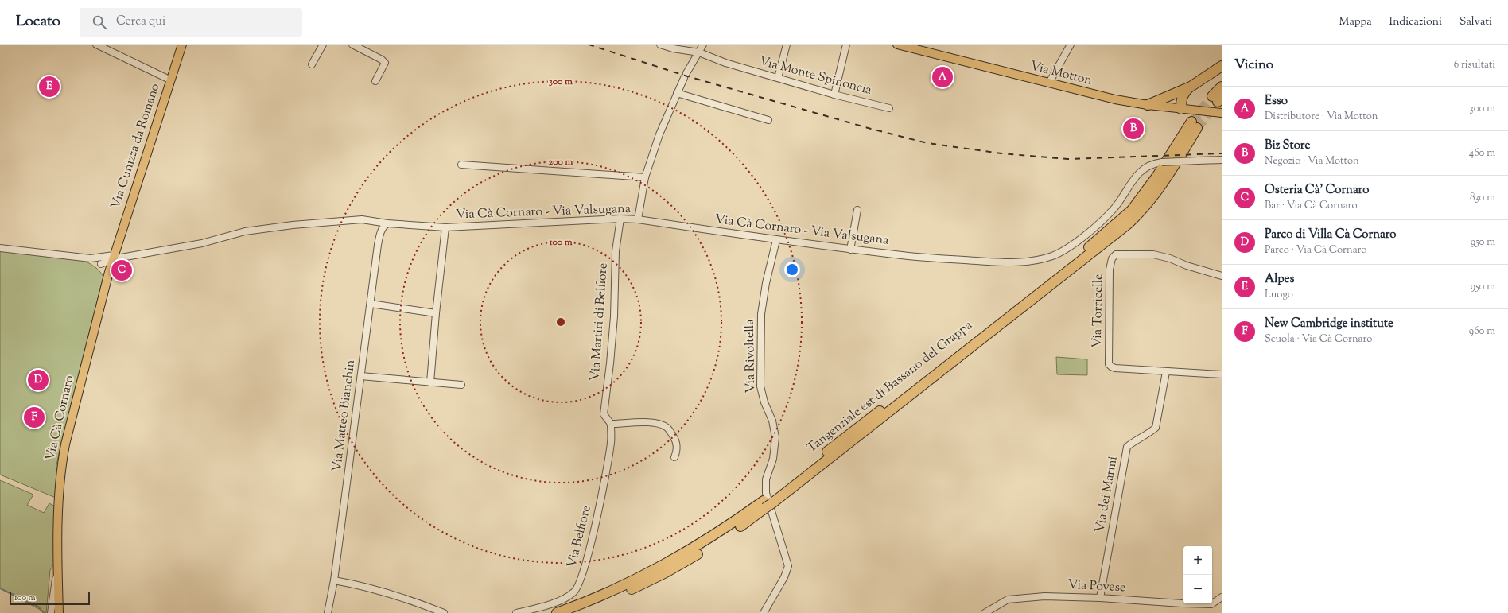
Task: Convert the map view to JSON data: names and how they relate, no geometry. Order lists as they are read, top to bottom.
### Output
{
  "streets": {
    "highway": ["Tangenziale est di Bassano del Grappa"],
    "main road": ["Via Motton", "Via Cunizza da Romano", "Via Cà Cornaro"],
    "street": [
      "Via Monte Spinoncia",
      "Via Cà Cornaro - Via Valsugana",
      "Via Torricelle",
      "Via Martiri di Belfiore",
      "Via Rivoltella",
      "Via Matteo Bianchin",
      "Via dei Marmi",
      "Via Belfiore",
      "Via Povese"
    ]
  },
  "crossings": [
    ["Via Cunizza da Romano", "Via Cà Cornaro - Via Valsugana"],
    ["Via Cunizza da Romano", "Via Cà Cornaro"],
    ["Via Cà Cornaro - Via Valsugana", "Via Martiri di Belfiore"],
    ["Via Cà Cornaro - Via Valsugana", "Via Rivoltella"],
    ["Via Cà Cornaro - Via Valsugana", "Via Matteo Bianchin"],
    ["Via Cà Cornaro - Via Valsugana", "Via Cà Cornaro"],
    ["Via Torricelle", "Via dei Marmi"],
    ["Via Martiri di Belfiore", "Via Belfiore"],
    ["Via dei Marmi", "Via Povese"]
  ],
  "scale_bar": "100 m",
  "page": {
    "header": "Locato",
    "search": "Cerca qui",
    "nav": ["Mappa", "Indicazioni", "Salvati"],
    "heading": ["Vicino", "6 risultati"],
    "pins": [
      "A",
      "E",
      "B",
      "C",
      "D",
      "F"
    ],
    "list": [
      {
        "mark": "A",
        "name": "Esso",
        "note": "Distributore · Via Motton",
        "value": "300 m"
      },
      {
        "mark": "B",
        "name": "Biz Store",
        "note": "Negozio · Via Motton",
        "value": "460 m"
      },
      {
        "mark": "C",
        "name": "Osteria Cà' Cornaro",
        "note": "Bar · Via Cà Cornaro",
        "value": "830 m"
      },
      {
        "mark": "D",
        "name": "Parco di Villa Cà Cornaro",
        "note": "Parco · Via Cà Cornaro",
        "value": "950 m"
      },
      {
        "mark": "E",
        "name": "Alpes",
        "note": "Luogo",
        "value": "950 m"
      },
      {
        "mark": "F",
        "name": "New Cambridge institute",
        "note": "Scuola · Via Cà Cornaro",
        "value": "960 m"
      }
    ],
    "map_buttons": ["+", "−"],
    "scale": "100 m"
  },
  "rings": ["300 m", "200 m", "100 m"]
}
